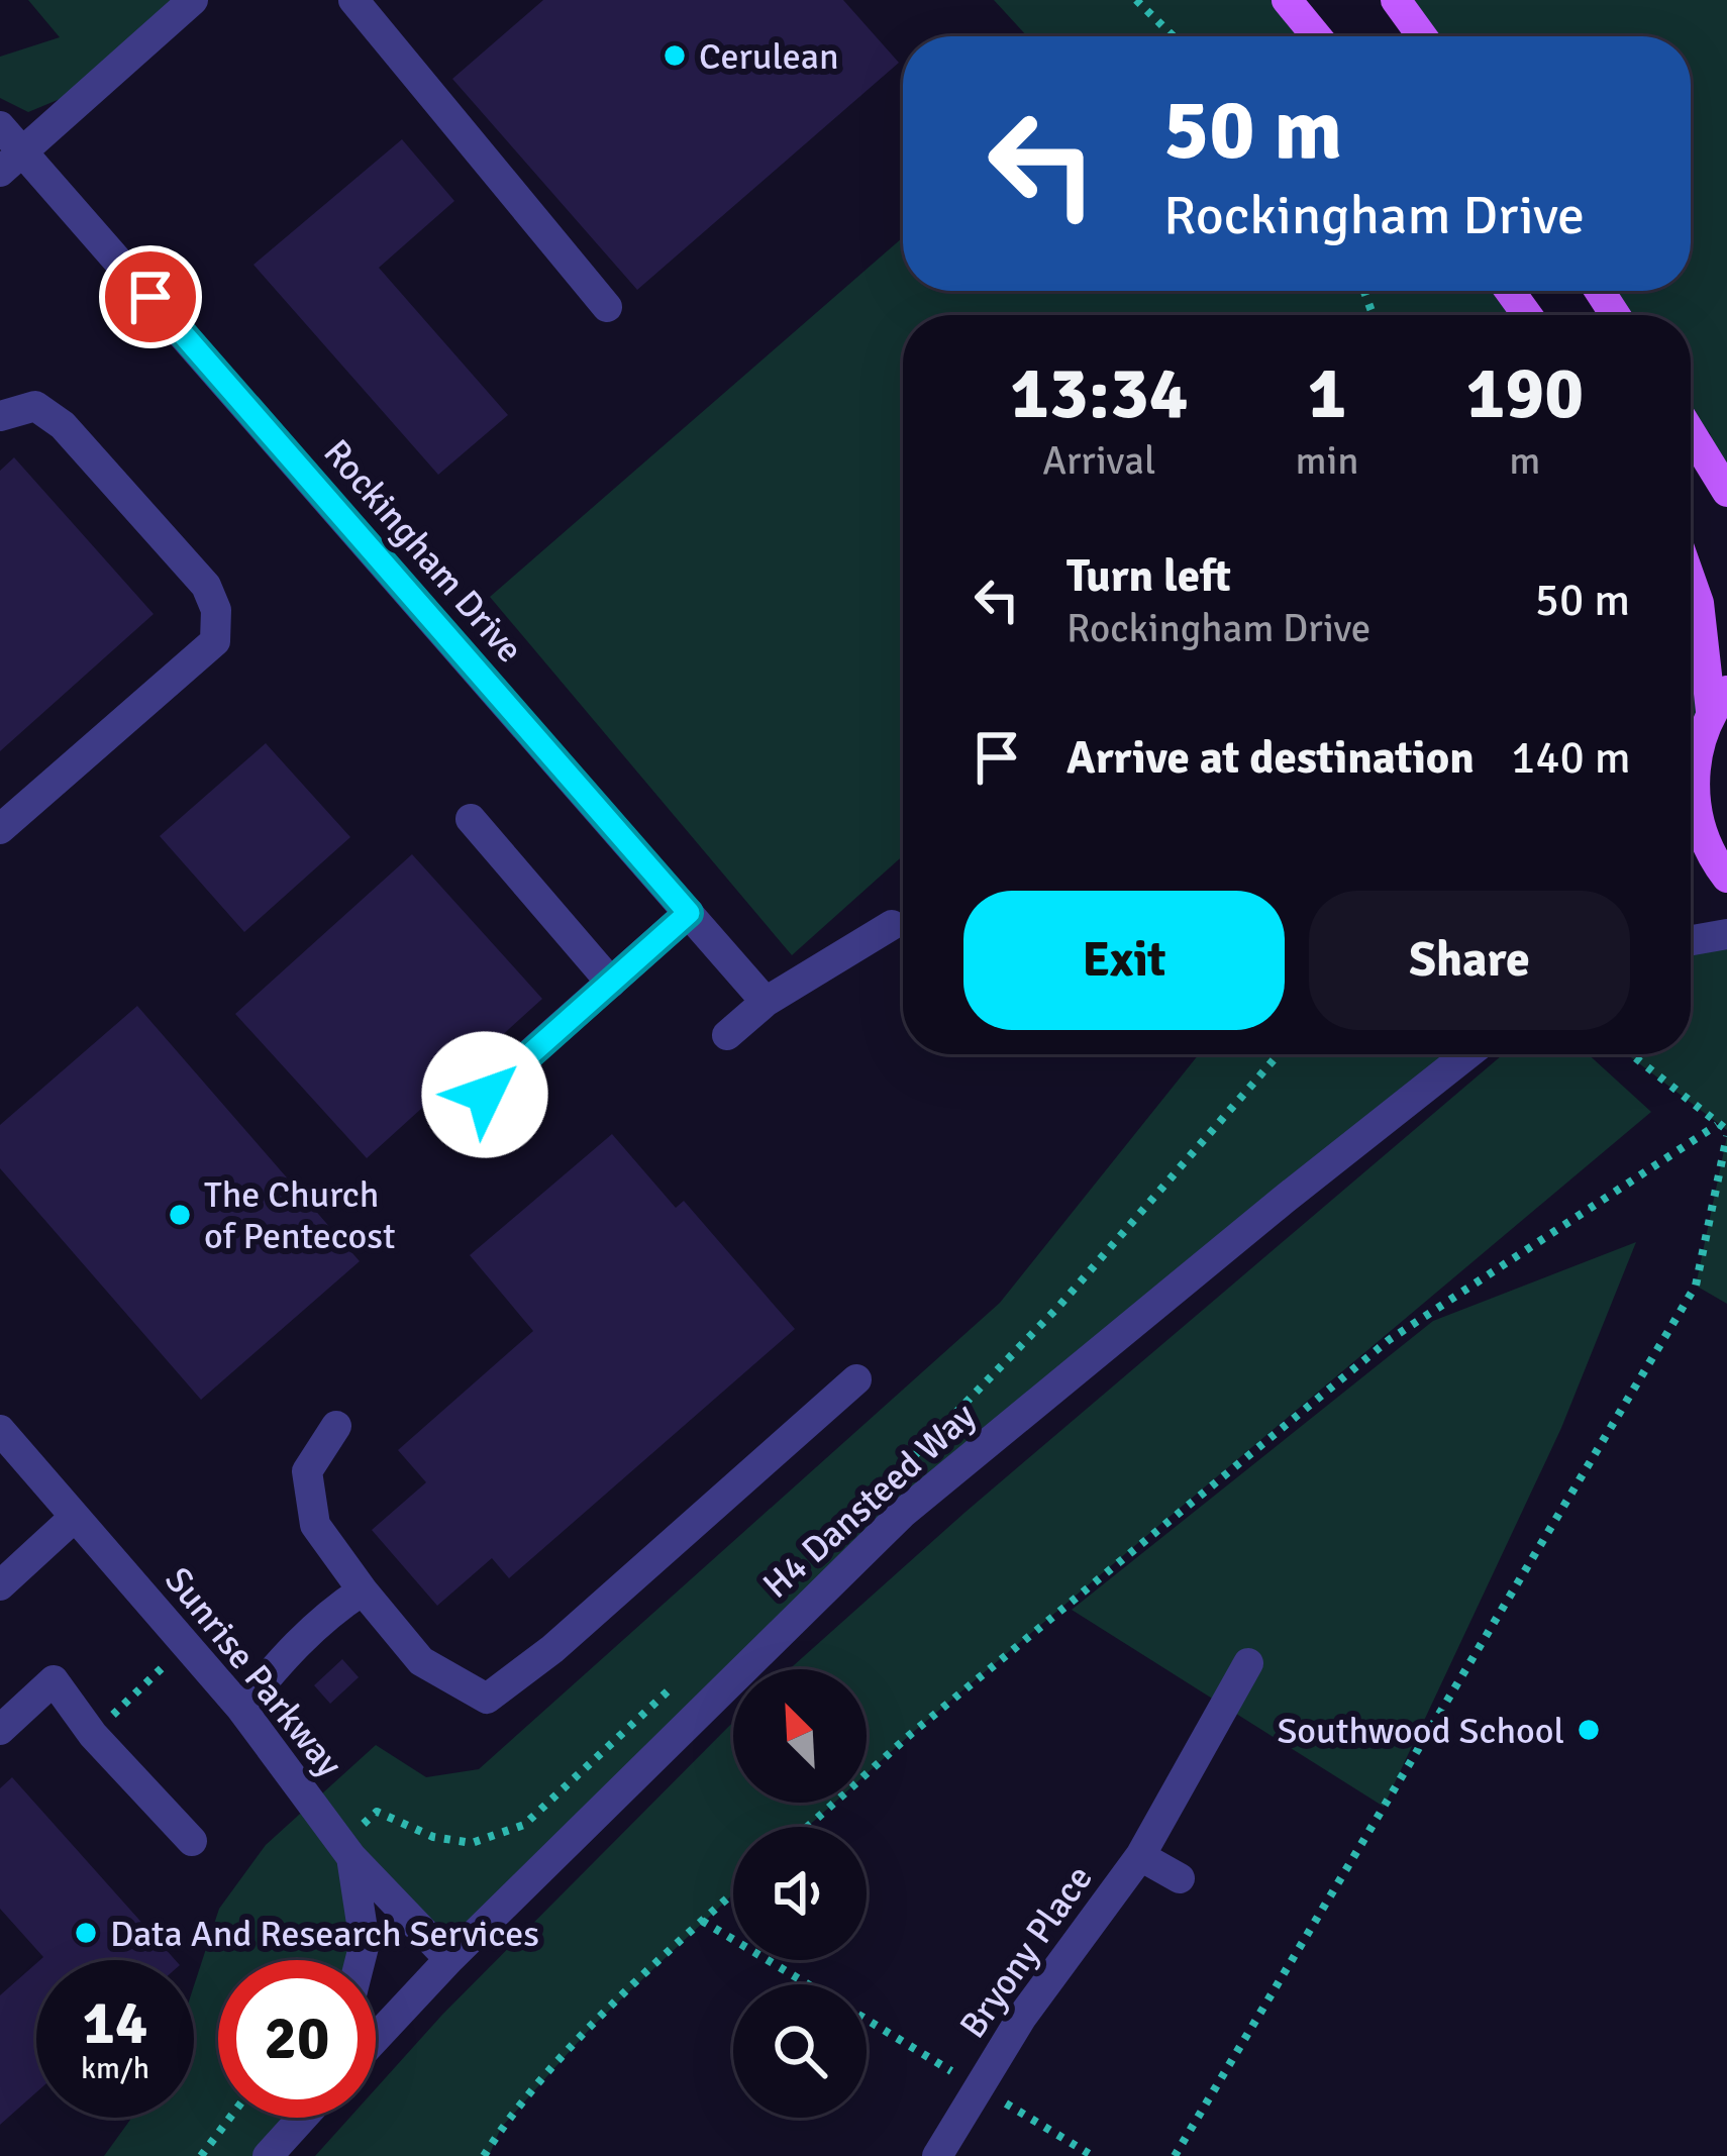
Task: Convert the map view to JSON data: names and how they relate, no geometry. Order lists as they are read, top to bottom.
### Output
{
  "streets": {
    "street": [
      "Rockingham Drive",
      "H4 Dansteed Way",
      "Sunrise Parkway",
      "Bryony Place"
    ]
  },
  "crossings": [
    ["H4 Dansteed Way", "Sunrise Parkway"]
  ],
  "places": [
    "Cerulean",
    "The Church of Pentecost",
    "Southwood School",
    "Data And Research Services"
  ],
  "north": "top left",
  "page": {
    "turn": ["50 m", "Rockingham Drive"],
    "eta": [
      "13:34",
      "Arrival",
      "1",
      "min",
      "190",
      "m"
    ],
    "list": [
      {
        "name": "Turn left",
        "note": "Rockingham Drive",
        "value": "50 m"
      },
      {
        "name": "Arrive at destination",
        "value": "140 m"
      }
    ],
    "buttons": ["Exit", "Share"],
    "speed": "14 km/h",
    "limit": "20"
  }
}
